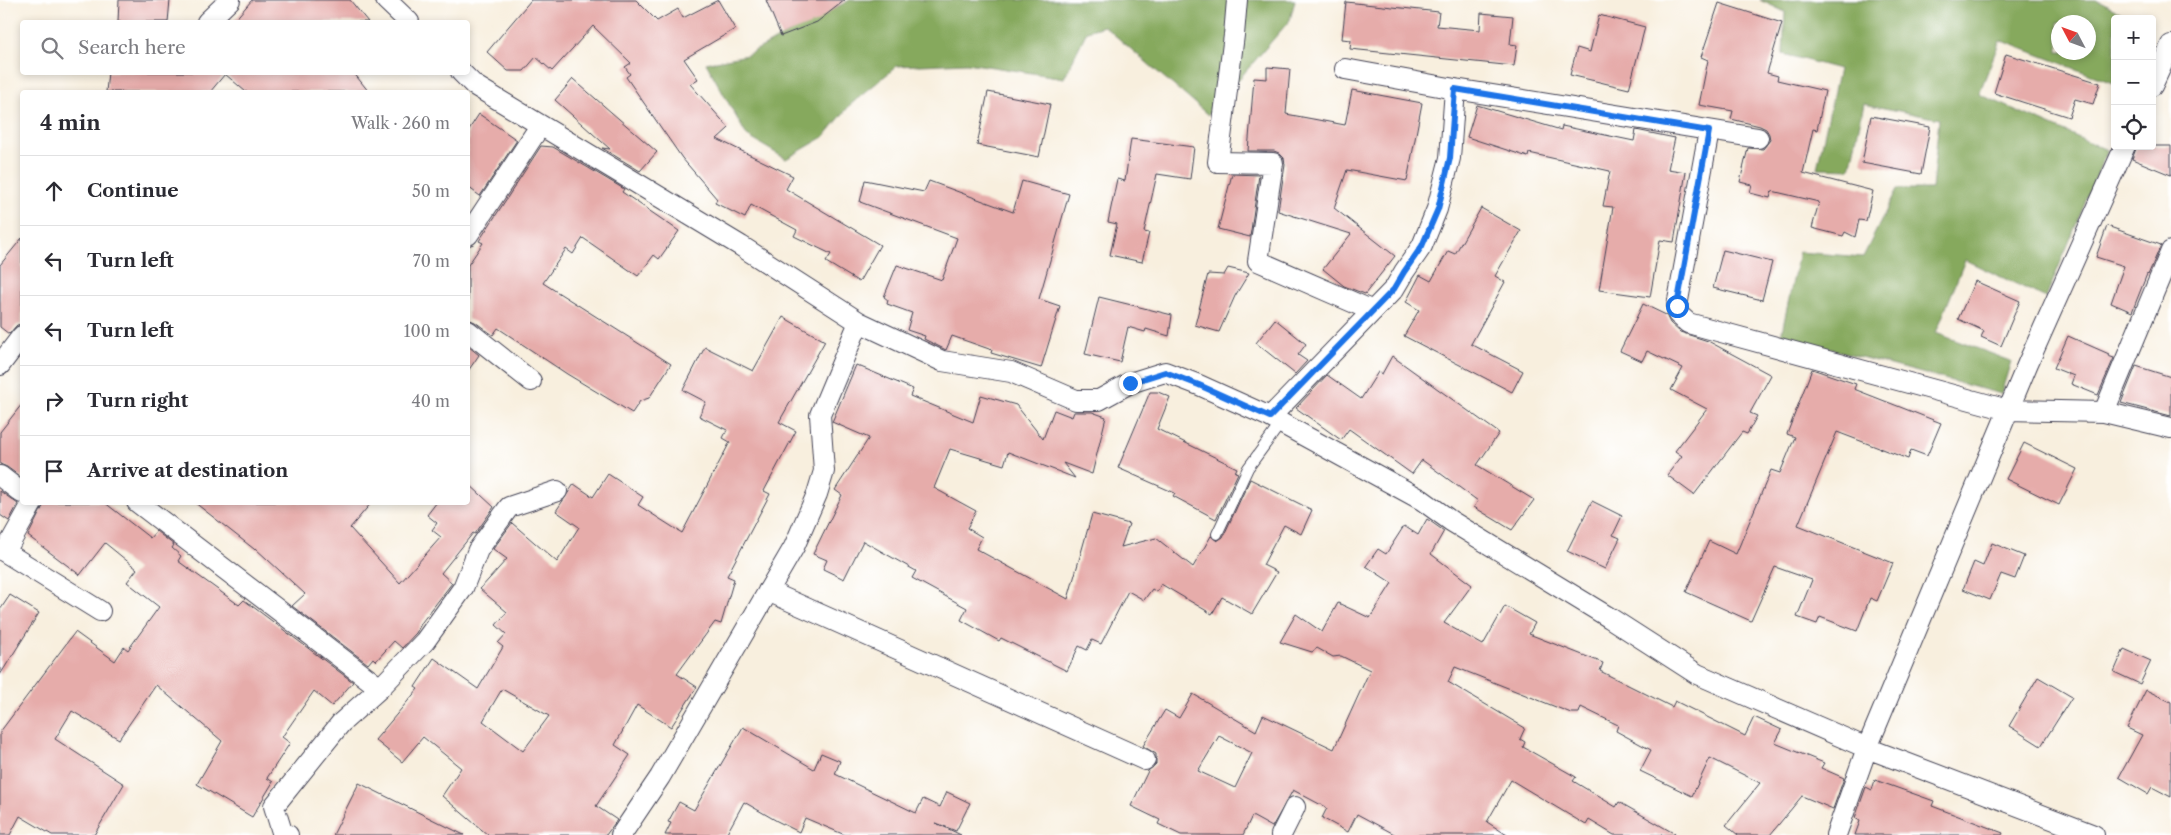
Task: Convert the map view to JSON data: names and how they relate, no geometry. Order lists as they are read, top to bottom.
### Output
{
  "north": "top left",
  "page": {
    "map_buttons": ["+", "−"],
    "search": "Search here",
    "heading": ["4 min", "Walk · 260 m"],
    "list": [
      ["Continue", "50 m"],
      ["Turn left", "70 m"],
      ["Turn left", "100 m"],
      ["Turn right", "40 m"],
      "Arrive at destination"
    ]
  }
}
